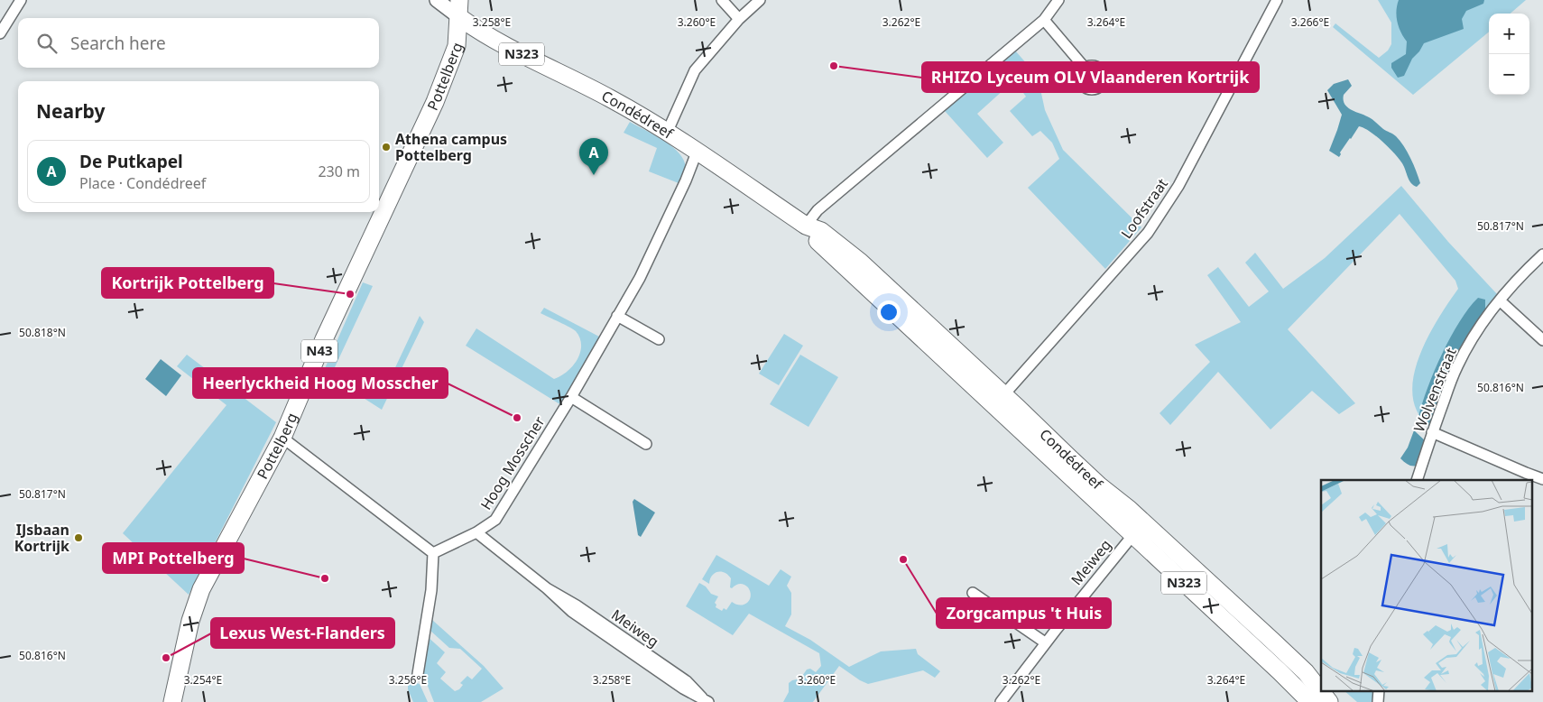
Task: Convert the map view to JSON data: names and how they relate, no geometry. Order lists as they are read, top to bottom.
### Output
{
  "streets": {
    "main road": [
      "N323",
      "Pottelberg",
      "Condédreef",
      "N43"
    ],
    "street": [
      "Loofstraat",
      "Wolvenstraat",
      "Hoog Mosscher",
      "Meiweg"
    ]
  },
  "crossings": [
    ["Pottelberg", "Condédreef"],
    ["Pottelberg", "N43"],
    ["Condédreef", "Loofstraat"],
    ["Condédreef", "N43"],
    ["Condédreef", "Hoog Mosscher"],
    ["Condédreef", "Meiweg"],
    ["Hoog Mosscher", "Meiweg"]
  ],
  "places": [
    "RHIZO Lyceum OLV Vlaanderen Kortrijk",
    "Athena campus Pottelberg",
    "Kortrijk Pottelberg",
    "Heerlyckheid Hoog Mosscher",
    "IJsbaan Kortrijk",
    "Zorgcampus 't Huis",
    "MPI Pottelberg",
    "Lexus West-Flanders"
  ],
  "page": {
    "map_buttons": ["+", "−"],
    "search": "Search here",
    "heading": "Nearby",
    "pins": "A",
    "list": [
      {
        "mark": "A",
        "name": "De Putkapel",
        "note": "Place · Condédreef",
        "value": "230 m"
      }
    ]
  },
  "coordinates": [
    "3.258°E",
    "3.260°E",
    "3.262°E",
    "3.264°E",
    "3.266°E",
    "50.817°N",
    "50.818°N",
    "50.816°N",
    "3.254°E",
    "3.256°E"
  ]
}
